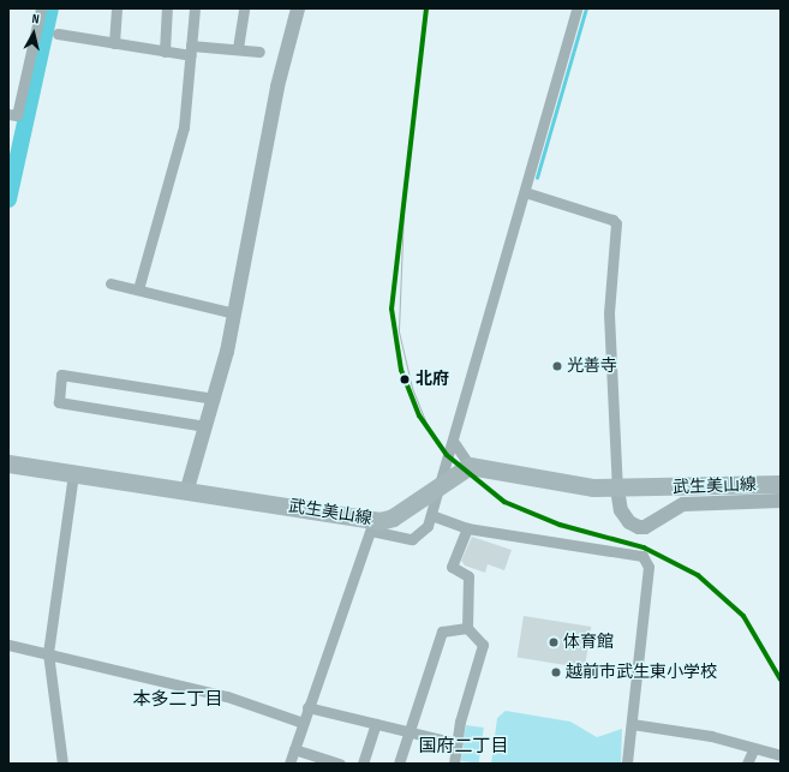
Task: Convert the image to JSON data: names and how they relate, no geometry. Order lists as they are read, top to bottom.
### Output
{
  "streets": {
    "main road": ["武生美山線"]
  },
  "districts": ["本多二丁目", "国府二丁目"],
  "places": [
    "光善寺",
    "北府",
    "体育館",
    "越前市武生東小学校"
  ],
  "north": "top"
}
